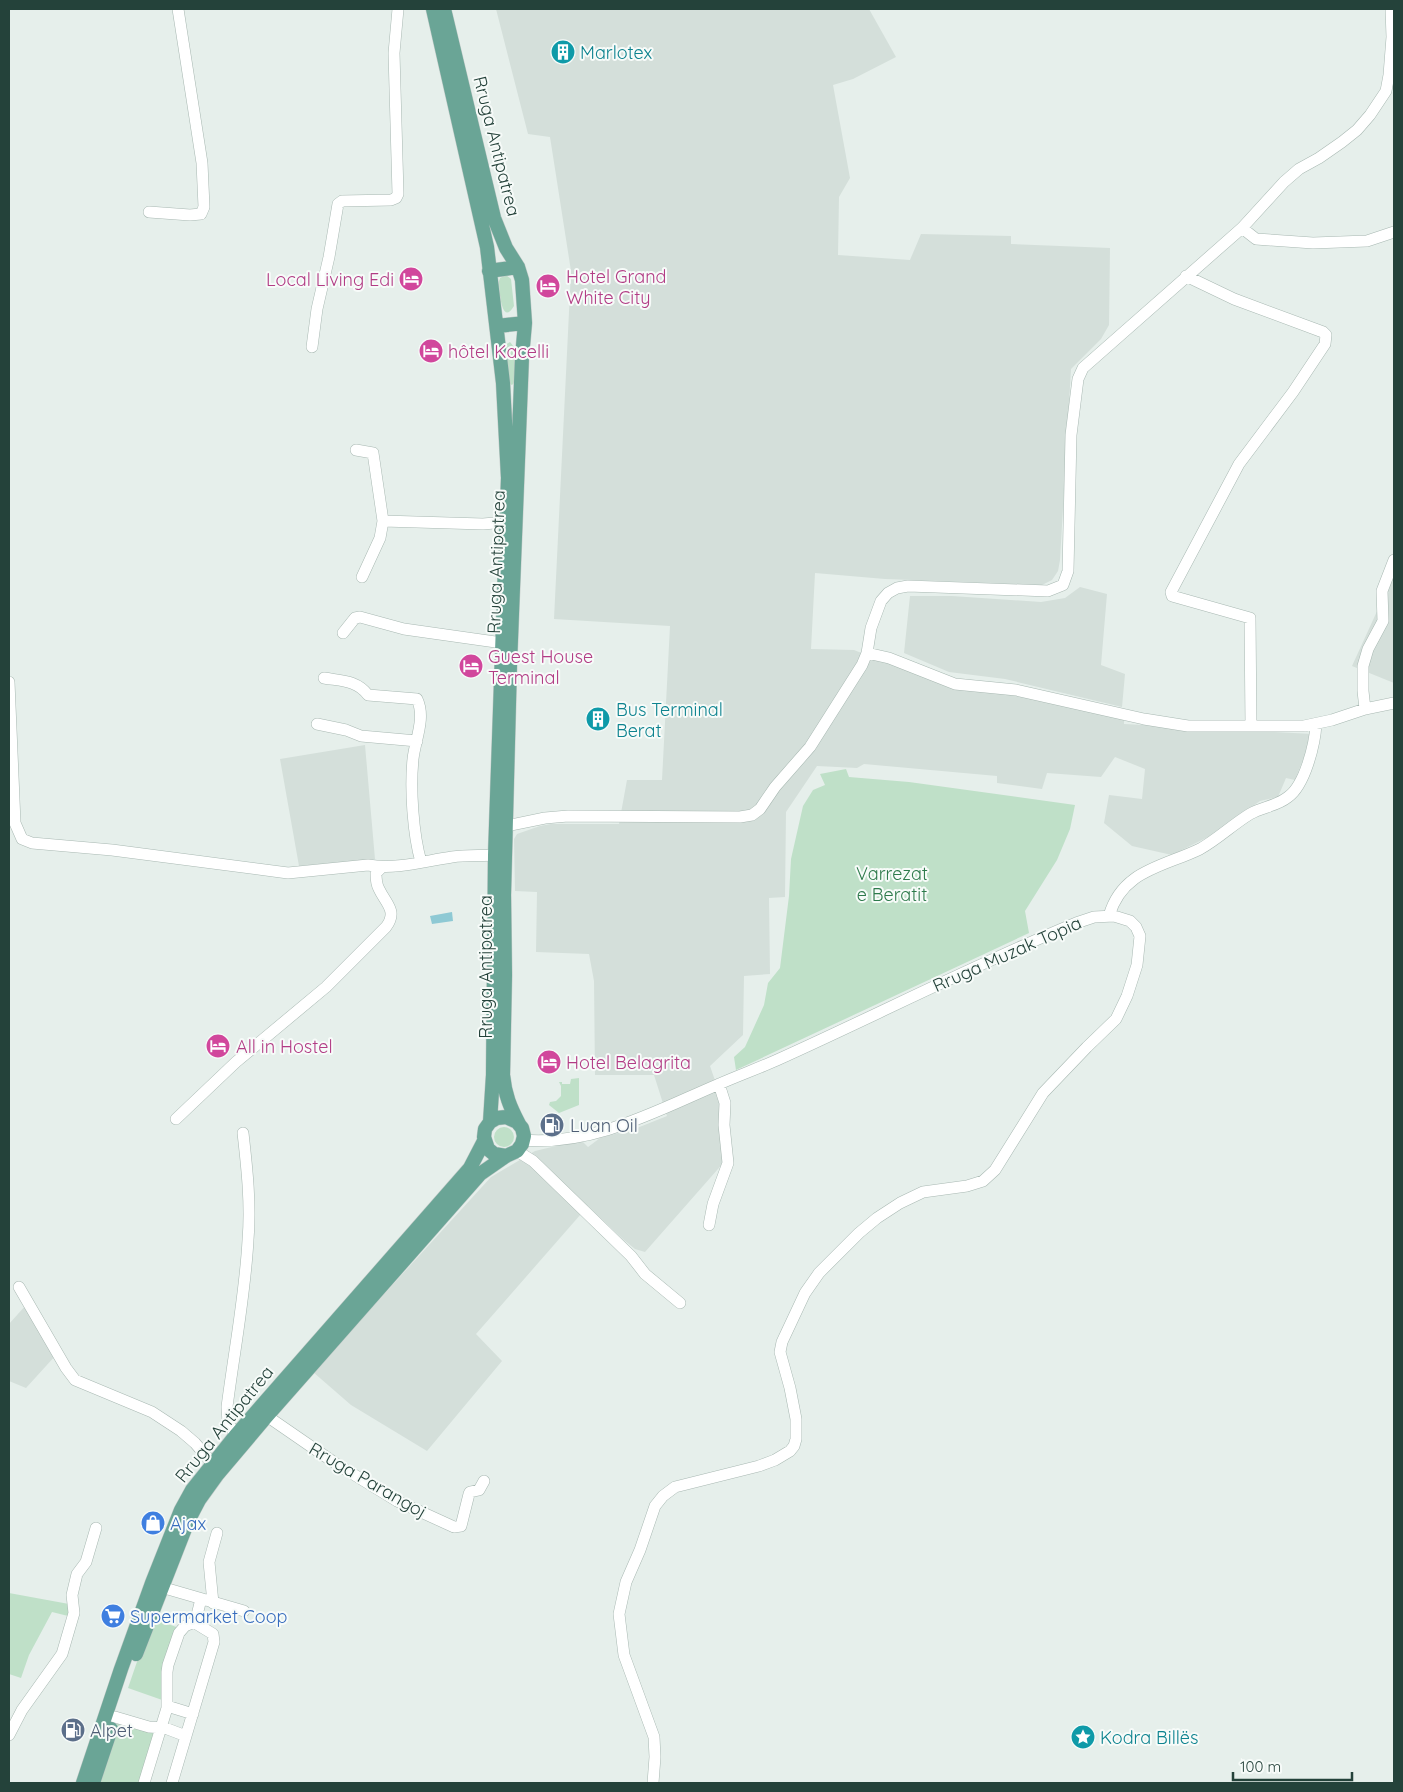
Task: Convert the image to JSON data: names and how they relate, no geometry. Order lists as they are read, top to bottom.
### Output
{
  "streets": {
    "main road": ["Rruga Antipatrea"],
    "street": ["Rruga Muzak Topia", "Rruga Parangoj"]
  },
  "crossings": [
    ["Rruga Antipatrea", "Rruga Muzak Topia"],
    ["Rruga Antipatrea", "Rruga Parangoj"]
  ],
  "parks": ["Varrezat e Beratit"],
  "places": {
    "building": ["Marlotex", "Bus Terminal Berat"],
    "hotel": [
      "Local Living Edi",
      "Hotel Grand White City",
      "hôtel Kacelli",
      "Guest House Terminal",
      "All in Hostel",
      "Hotel Belagrita"
    ],
    "fuel station": ["Luan Oil", "Alpet"],
    "shop": ["Ajax"],
    "supermarket": ["Supermarket Coop"],
    "place": ["Kodra Billës"]
  },
  "scale_bar": "100 m"
}
